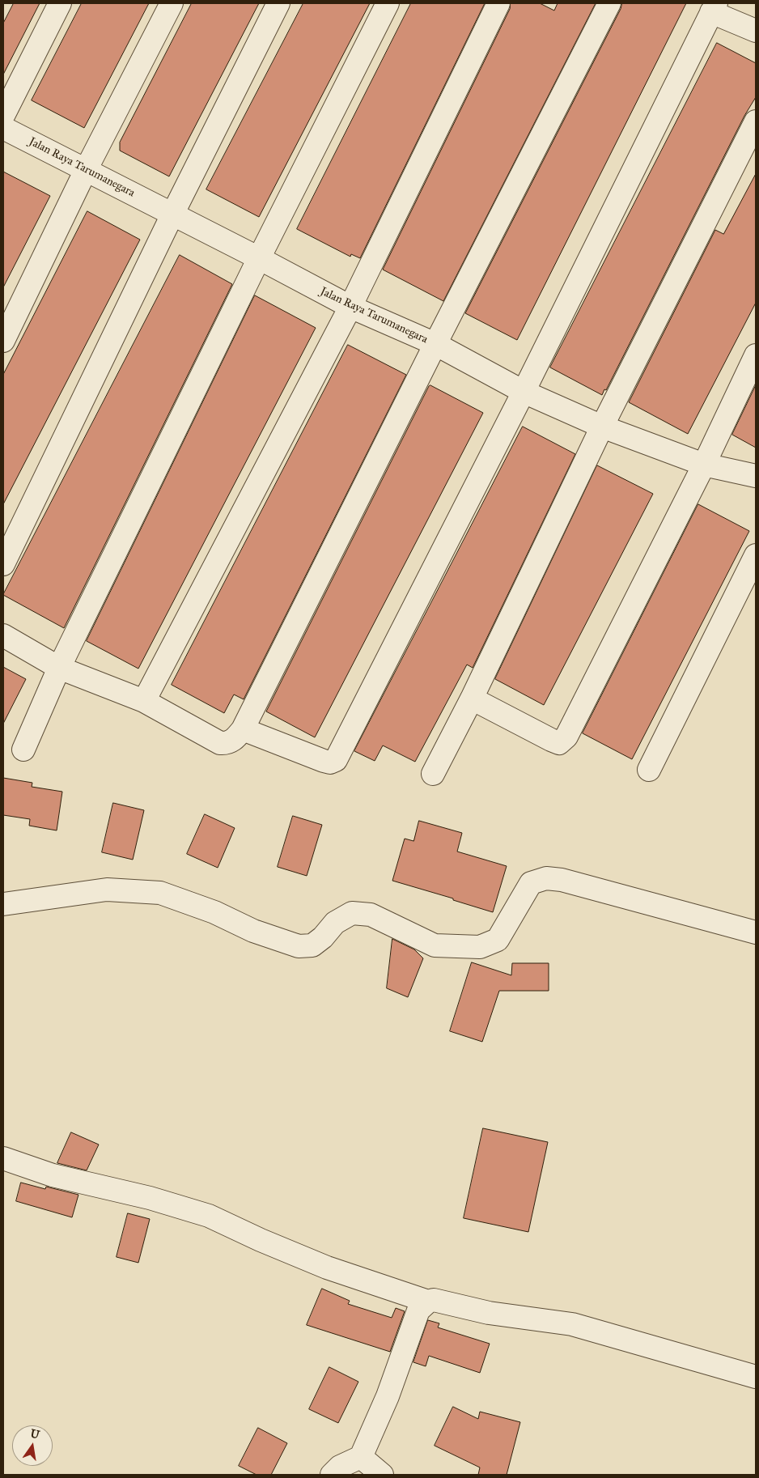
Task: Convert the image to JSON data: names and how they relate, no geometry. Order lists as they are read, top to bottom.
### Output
{
  "streets": {
    "street": ["Jalan Raya Tarumanegara"]
  },
  "north": "top"
}
